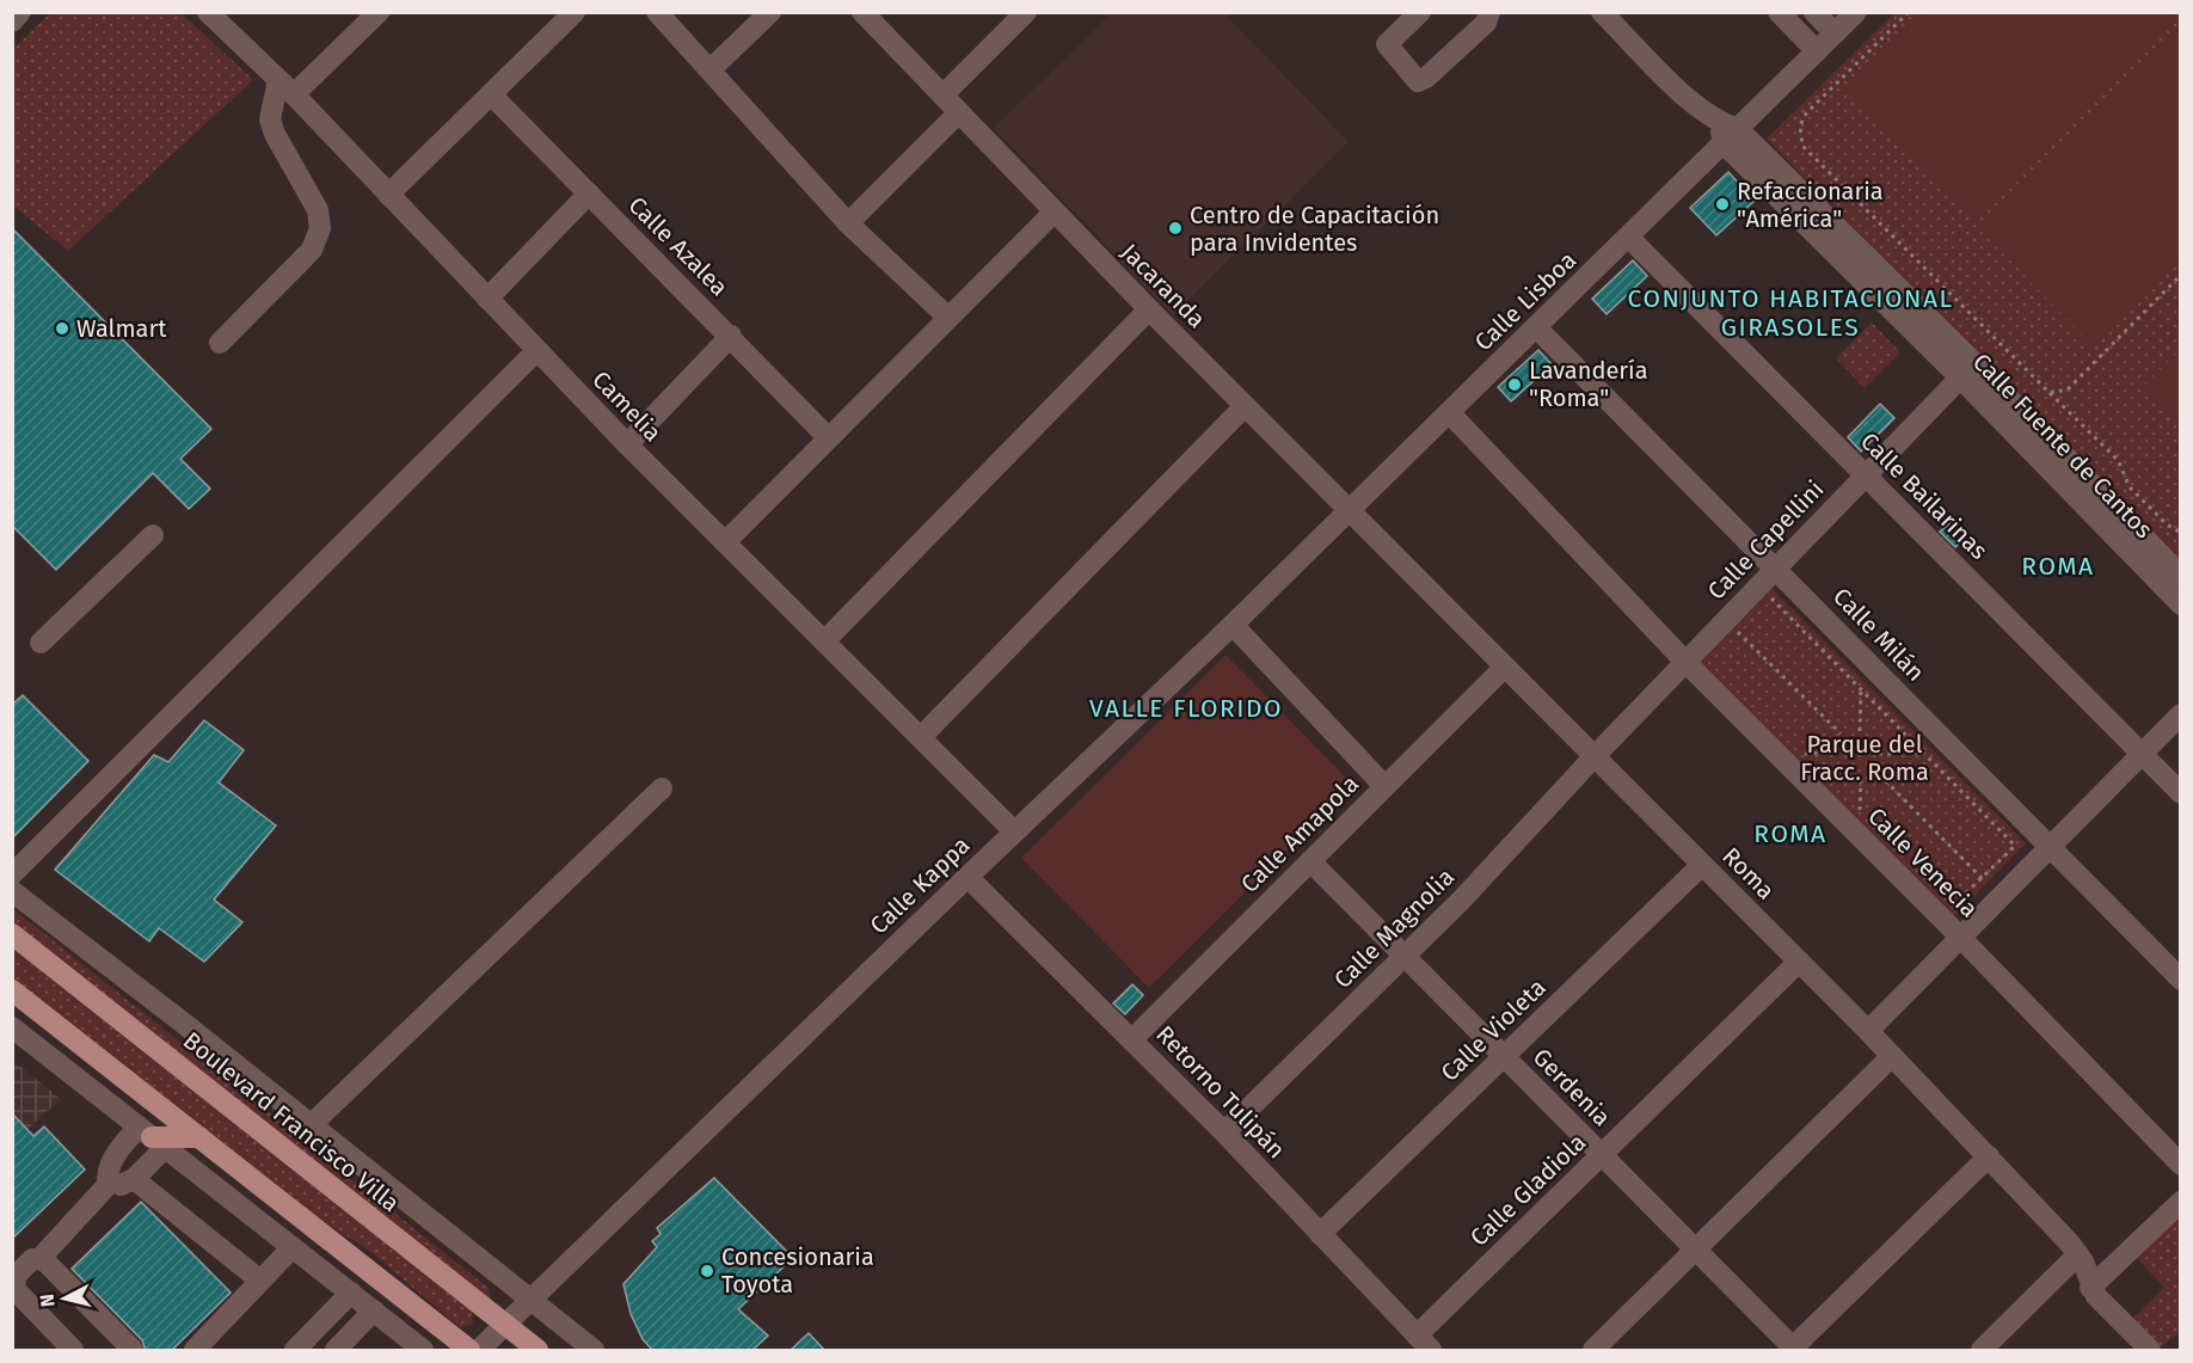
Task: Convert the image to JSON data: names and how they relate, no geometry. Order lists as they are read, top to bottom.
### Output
{
  "streets": {
    "main road": ["Boulevard Francisco Villa"],
    "street": [
      "Calle Azalea",
      "Jacaranda",
      "Calle Lisboa",
      "Camelia",
      "Calle Fuente de Cantos",
      "Calle Bailarinas",
      "Calle Capellini",
      "Calle Milán",
      "Calle Amapola",
      "Calle Venecia",
      "Roma",
      "Calle Kappa",
      "Calle Magnolia",
      "Calle Violeta",
      "Gerdenia",
      "Retorno Tulipán",
      "Calle Gladiola"
    ]
  },
  "crossings": [
    ["Jacaranda", "Calle Lisboa"],
    ["Jacaranda", "Roma"],
    ["Jacaranda", "Calle Kappa"],
    ["Calle Lisboa", "Calle Fuente de Cantos"],
    ["Calle Lisboa", "Calle Bailarinas"],
    ["Calle Lisboa", "Calle Milán"],
    ["Calle Lisboa", "Calle Venecia"],
    ["Calle Lisboa", "Roma"],
    ["Calle Lisboa", "Calle Kappa"],
    ["Camelia", "Calle Kappa"],
    ["Calle Fuente de Cantos", "Calle Capellini"],
    ["Calle Bailarinas", "Calle Capellini"],
    ["Calle Capellini", "Calle Milán"],
    ["Calle Capellini", "Calle Venecia"],
    ["Calle Capellini", "Roma"],
    ["Calle Capellini", "Calle Magnolia"],
    ["Calle Amapola", "Roma"],
    ["Calle Amapola", "Gerdenia"],
    ["Calle Amapola", "Retorno Tulipán"],
    ["Roma", "Calle Kappa"],
    ["Roma", "Calle Magnolia"],
    ["Roma", "Calle Violeta"],
    ["Roma", "Calle Gladiola"],
    ["Calle Kappa", "Retorno Tulipán"],
    ["Calle Kappa", "Boulevard Francisco Villa"],
    ["Calle Magnolia", "Gerdenia"],
    ["Calle Magnolia", "Retorno Tulipán"],
    ["Calle Violeta", "Gerdenia"],
    ["Calle Violeta", "Retorno Tulipán"],
    ["Gerdenia", "Calle Gladiola"],
    ["Retorno Tulipán", "Calle Gladiola"]
  ],
  "districts": [
    "CONJUNTO HABITACIONAL GIRASOLES",
    "ROMA",
    "VALLE FLORIDO",
    "ROMA"
  ],
  "parks": ["Parque del Fracc. Roma"],
  "places": [
    "Refaccionaria \"América\"",
    "Centro de Capacitación para Invidentes",
    "Walmart",
    "Lavandería \"Roma\"",
    "Concesionaria Toyota"
  ],
  "north": "left"
}
